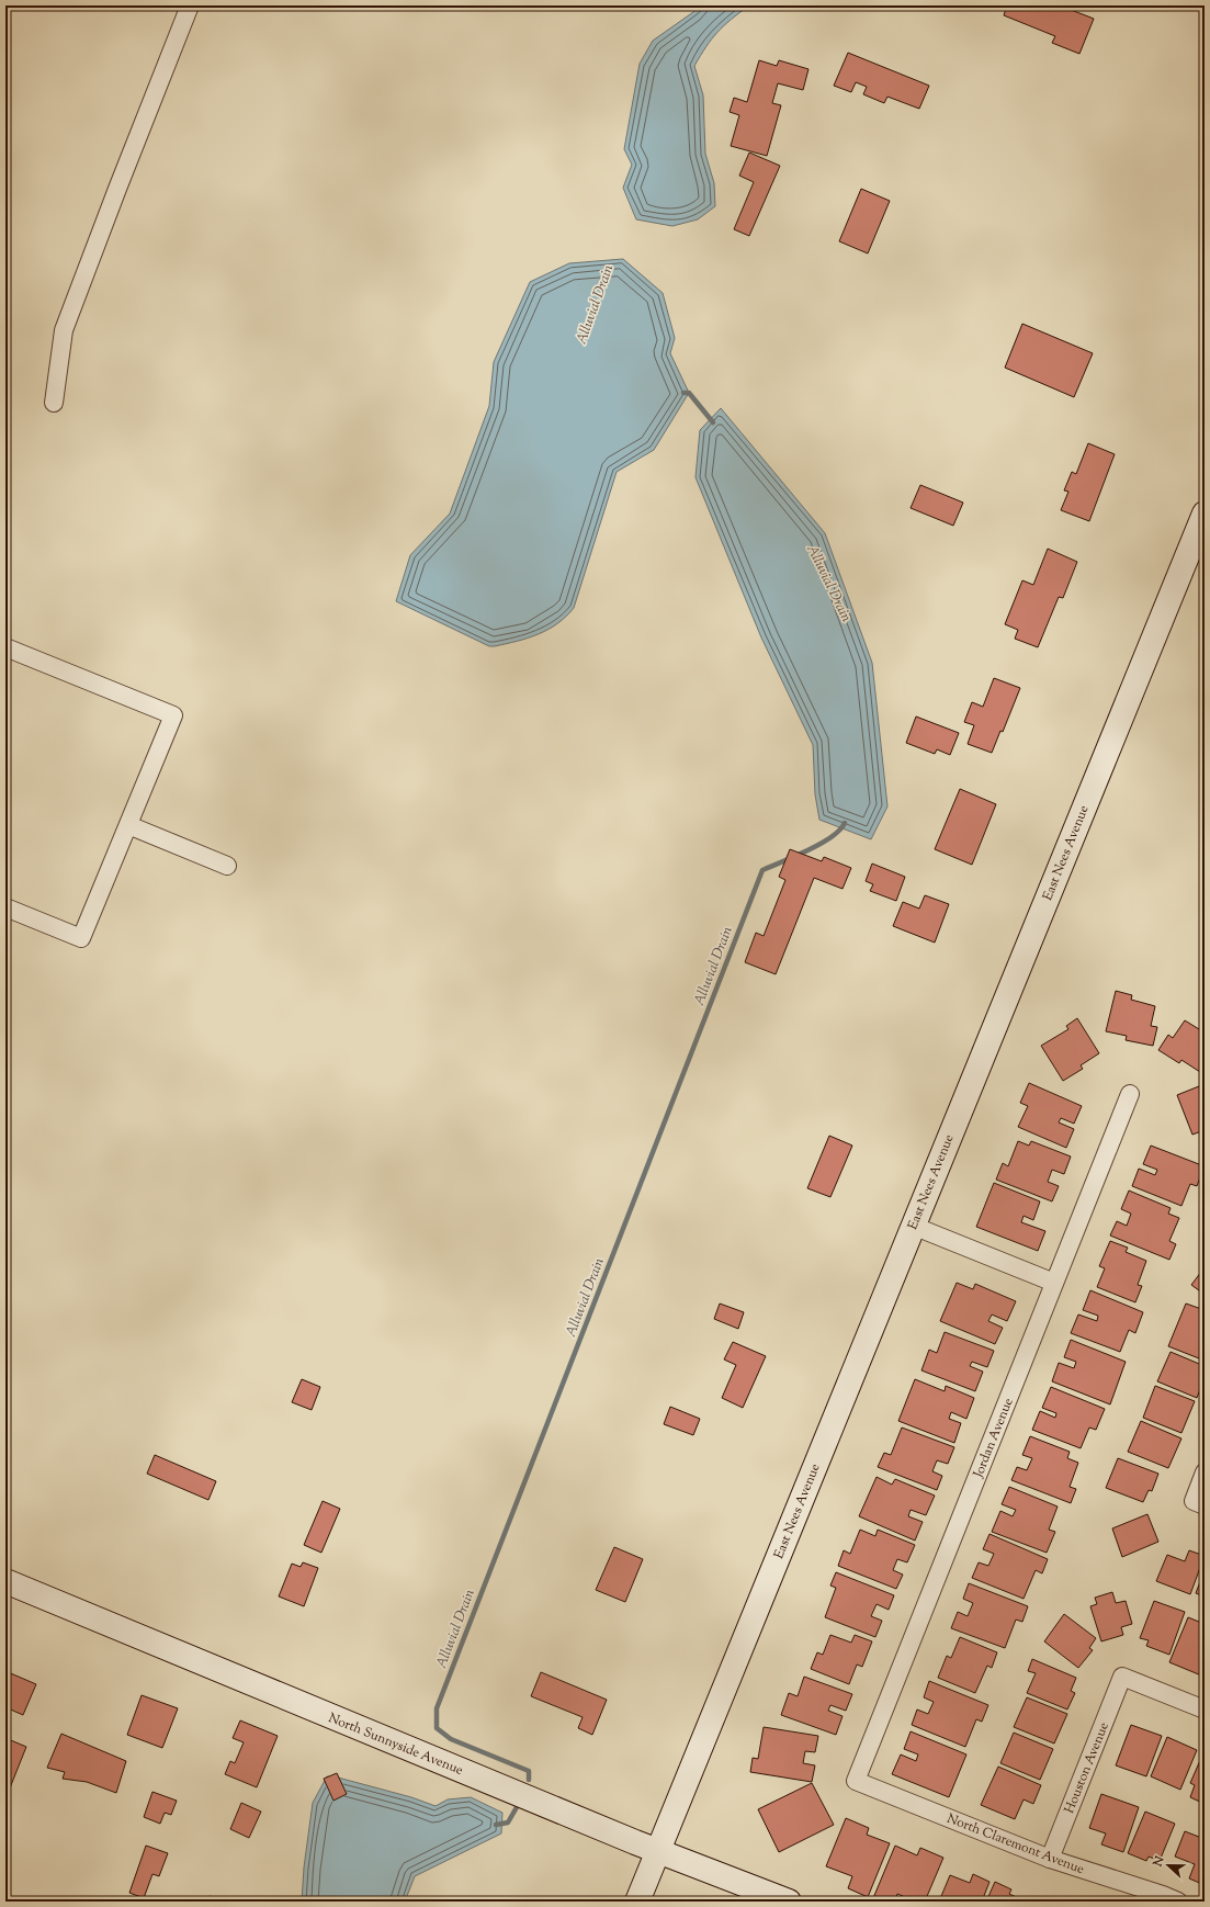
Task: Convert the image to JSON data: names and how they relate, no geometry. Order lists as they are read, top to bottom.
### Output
{
  "streets": {
    "main road": ["East Nees Avenue", "North Sunnyside Avenue"],
    "street": ["Jordan Avenue", "Houston Avenue", "North Claremont Avenue"]
  },
  "crossings": [
    ["East Nees Avenue", "North Sunnyside Avenue"],
    ["Jordan Avenue", "North Claremont Avenue"],
    ["Houston Avenue", "North Claremont Avenue"]
  ],
  "water": ["Alluvial Drain"],
  "north": "left"
}
